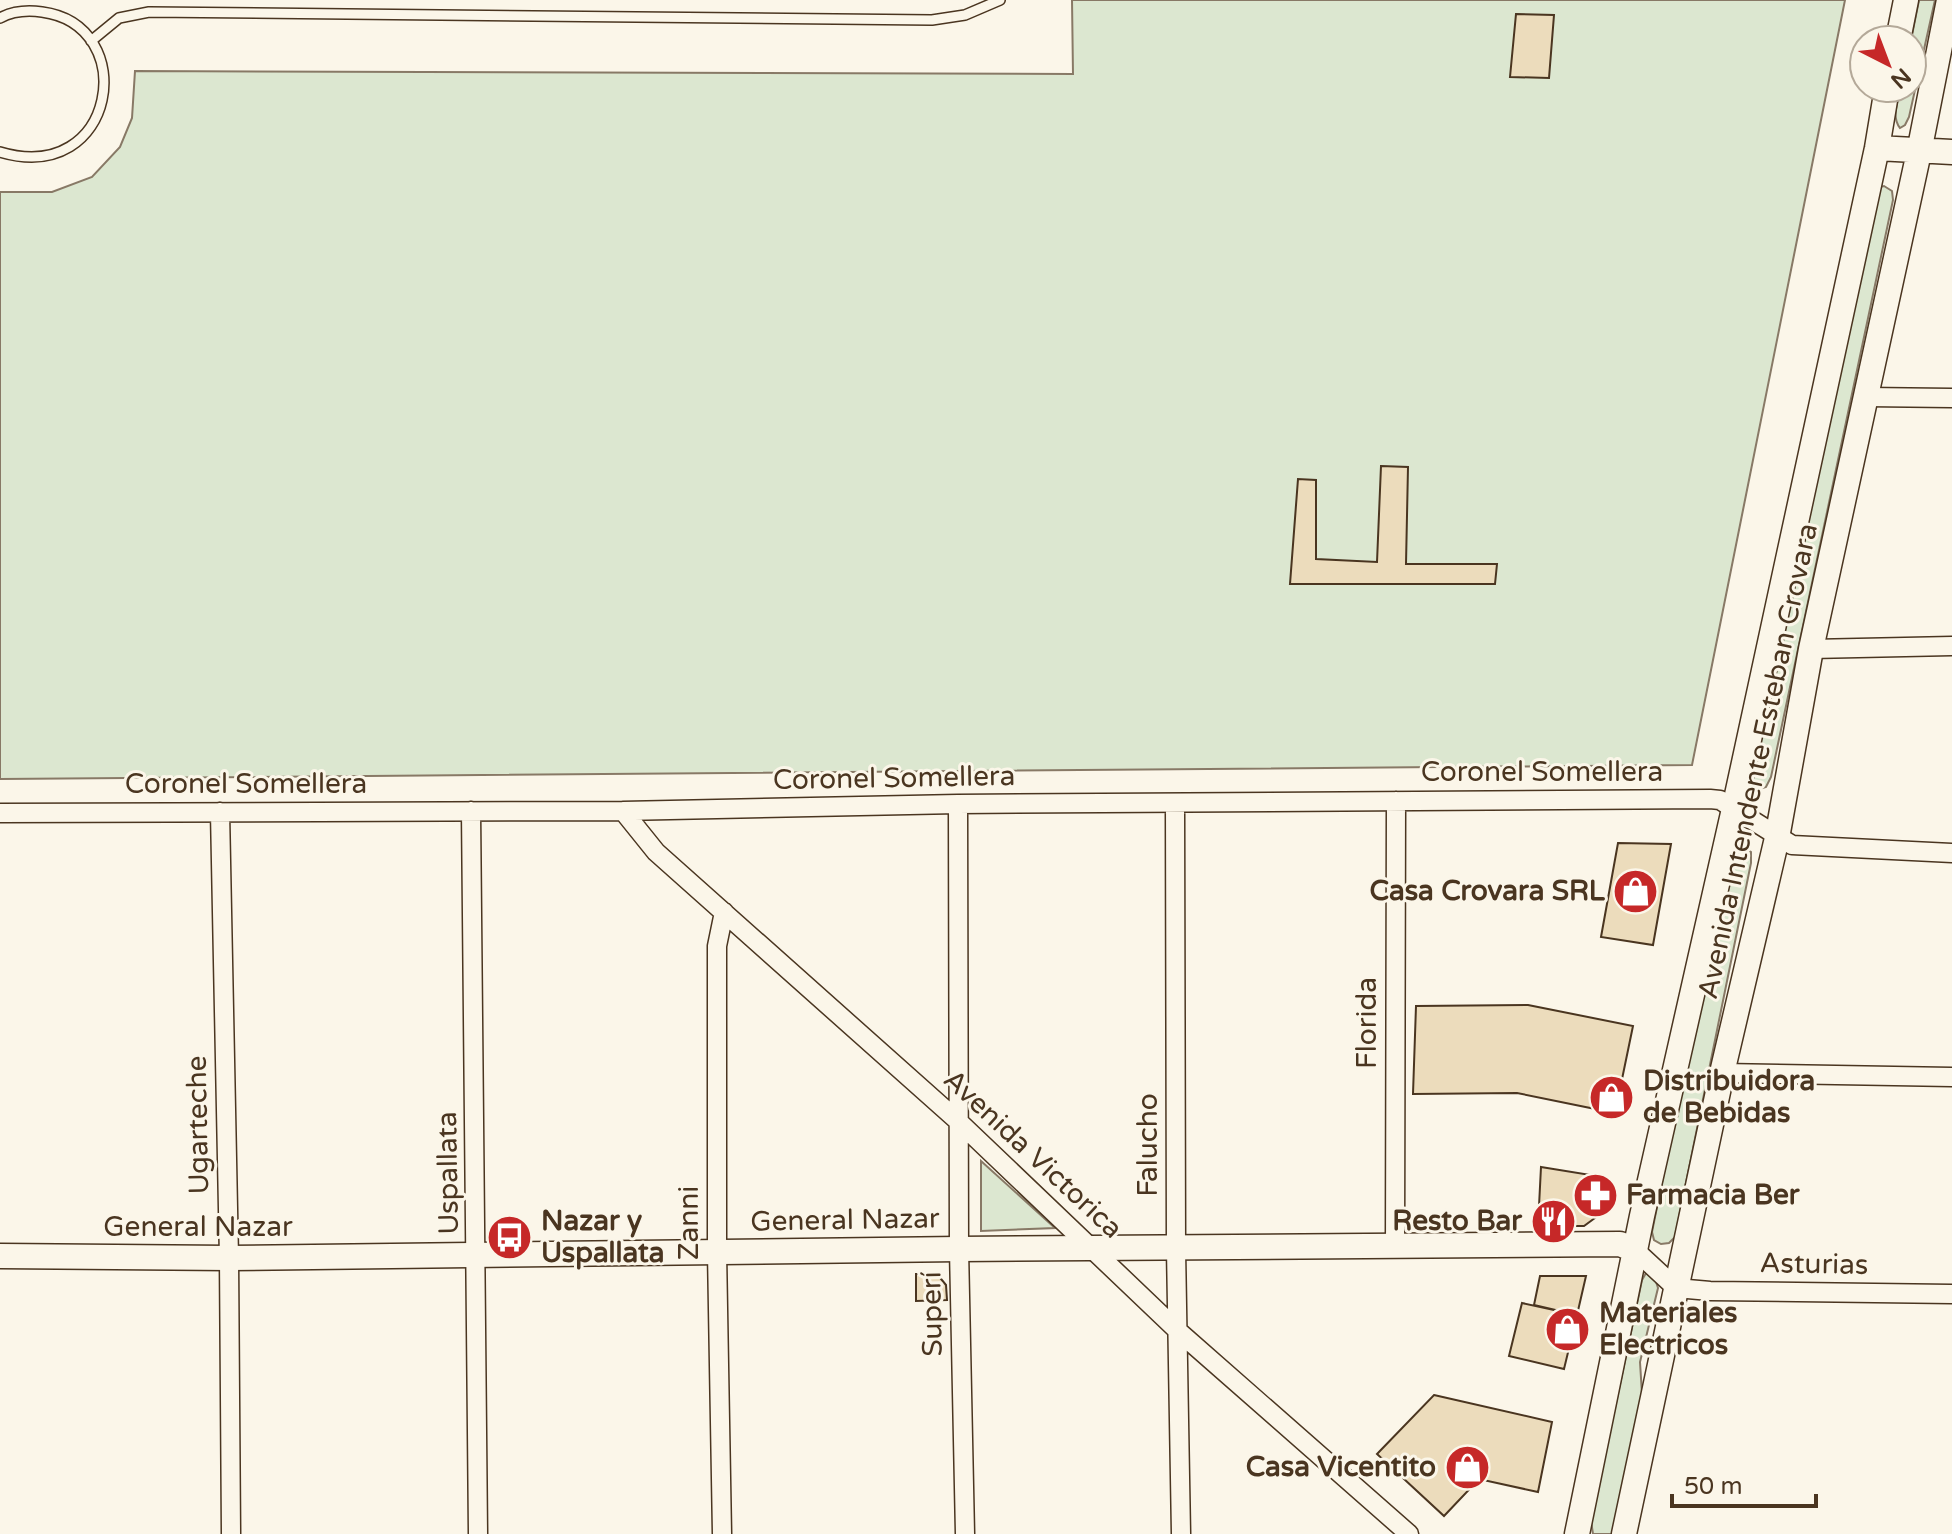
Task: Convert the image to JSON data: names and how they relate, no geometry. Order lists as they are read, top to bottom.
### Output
{
  "streets": {
    "main road": ["Avenida Intendente Esteban Crovara", "General Nazar"],
    "street": [
      "Coronel Somellera",
      "Florida",
      "Ugarteche",
      "Falucho",
      "Avenida Victorica",
      "Uspallata",
      "Zanni",
      "Asturias",
      "Superí"
    ]
  },
  "crossings": [
    ["Avenida Intendente Esteban Crovara", "Coronel Somellera"],
    ["Avenida Intendente Esteban Crovara", "General Nazar"],
    ["Avenida Intendente Esteban Crovara", "Asturias"],
    ["Coronel Somellera", "Florida"],
    ["Coronel Somellera", "Ugarteche"],
    ["Coronel Somellera", "Falucho"],
    ["Coronel Somellera", "Avenida Victorica"],
    ["Coronel Somellera", "Uspallata"],
    ["Coronel Somellera", "Superí"],
    ["Florida", "General Nazar"],
    ["Ugarteche", "General Nazar"],
    ["Falucho", "Avenida Victorica"],
    ["Falucho", "General Nazar"],
    ["Avenida Victorica", "General Nazar"],
    ["Avenida Victorica", "Zanni"],
    ["Avenida Victorica", "Superí"],
    ["Uspallata", "General Nazar"],
    ["General Nazar", "Zanni"],
    ["General Nazar", "Superí"]
  ],
  "places": {
    "shop": [
      "Casa Crovara SRL",
      "Distribuidora de Bebidas",
      "Materiales Electricos",
      "Casa Vicentito"
    ],
    "pharmacy": ["Farmacia Ber"],
    "restaurant": ["Resto Bar"],
    "bus stop": ["Nazar y Uspallata"]
  },
  "scale_bar": "50 m",
  "north": "bottom right"
}
